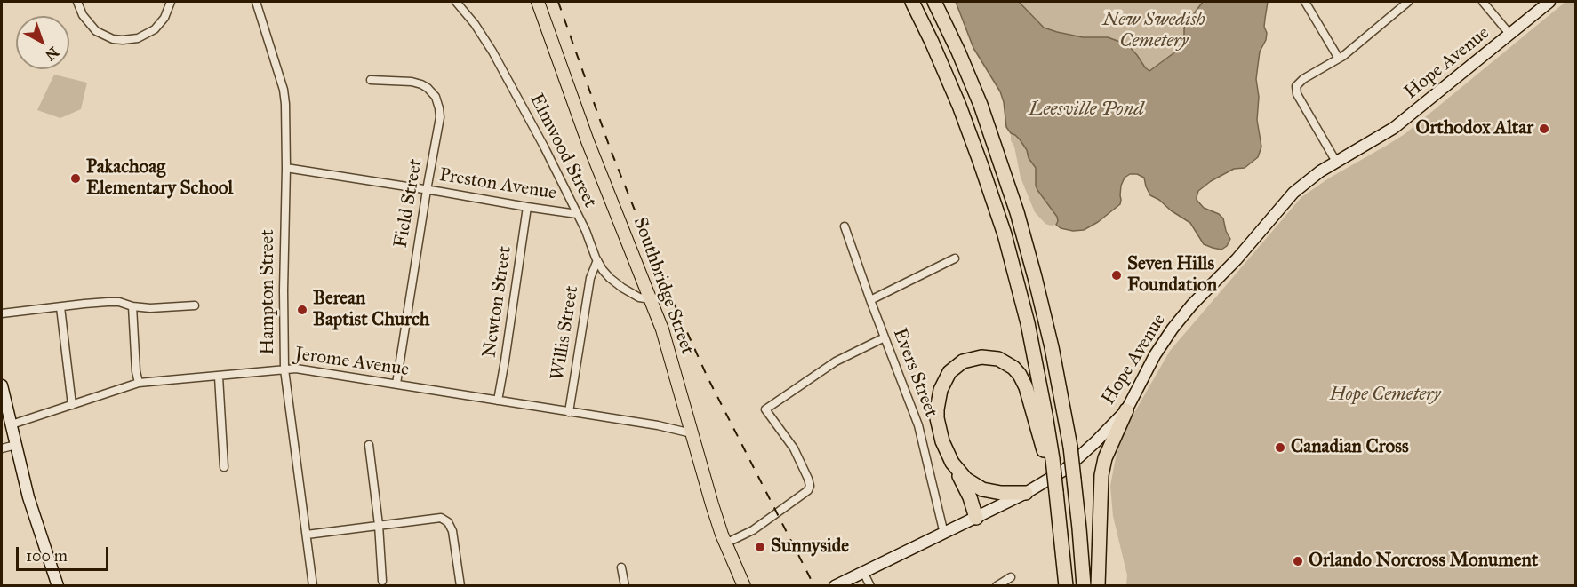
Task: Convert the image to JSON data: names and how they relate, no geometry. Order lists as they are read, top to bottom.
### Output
{
  "streets": {
    "main road": ["Hope Avenue", "Southbridge Street"],
    "street": [
      "Elmwood Street",
      "Preston Avenue",
      "Field Street",
      "Hampton Street",
      "Newton Street",
      "Willis Street",
      "Jerome Avenue",
      "Evers Street"
    ]
  },
  "crossings": [
    ["Hope Avenue", "Evers Street"],
    ["Elmwood Street", "Preston Avenue"],
    ["Elmwood Street", "Southbridge Street"],
    ["Elmwood Street", "Willis Street"],
    ["Preston Avenue", "Field Street"],
    ["Preston Avenue", "Hampton Street"],
    ["Preston Avenue", "Newton Street"],
    ["Field Street", "Jerome Avenue"],
    ["Southbridge Street", "Jerome Avenue"],
    ["Hampton Street", "Jerome Avenue"],
    ["Newton Street", "Jerome Avenue"],
    ["Willis Street", "Jerome Avenue"]
  ],
  "water": ["Leesville Pond"],
  "parks": ["New Swedish Cemetery", "Hope Cemetery"],
  "places": [
    "Orthodox Altar",
    "Pakachoag Elementary School",
    "Seven Hills Foundation",
    "Berean Baptist Church",
    "Canadian Cross",
    "Sunnyside",
    "Orlando Norcross Monument"
  ],
  "scale_bar": "100 m",
  "north": "bottom right"
}
